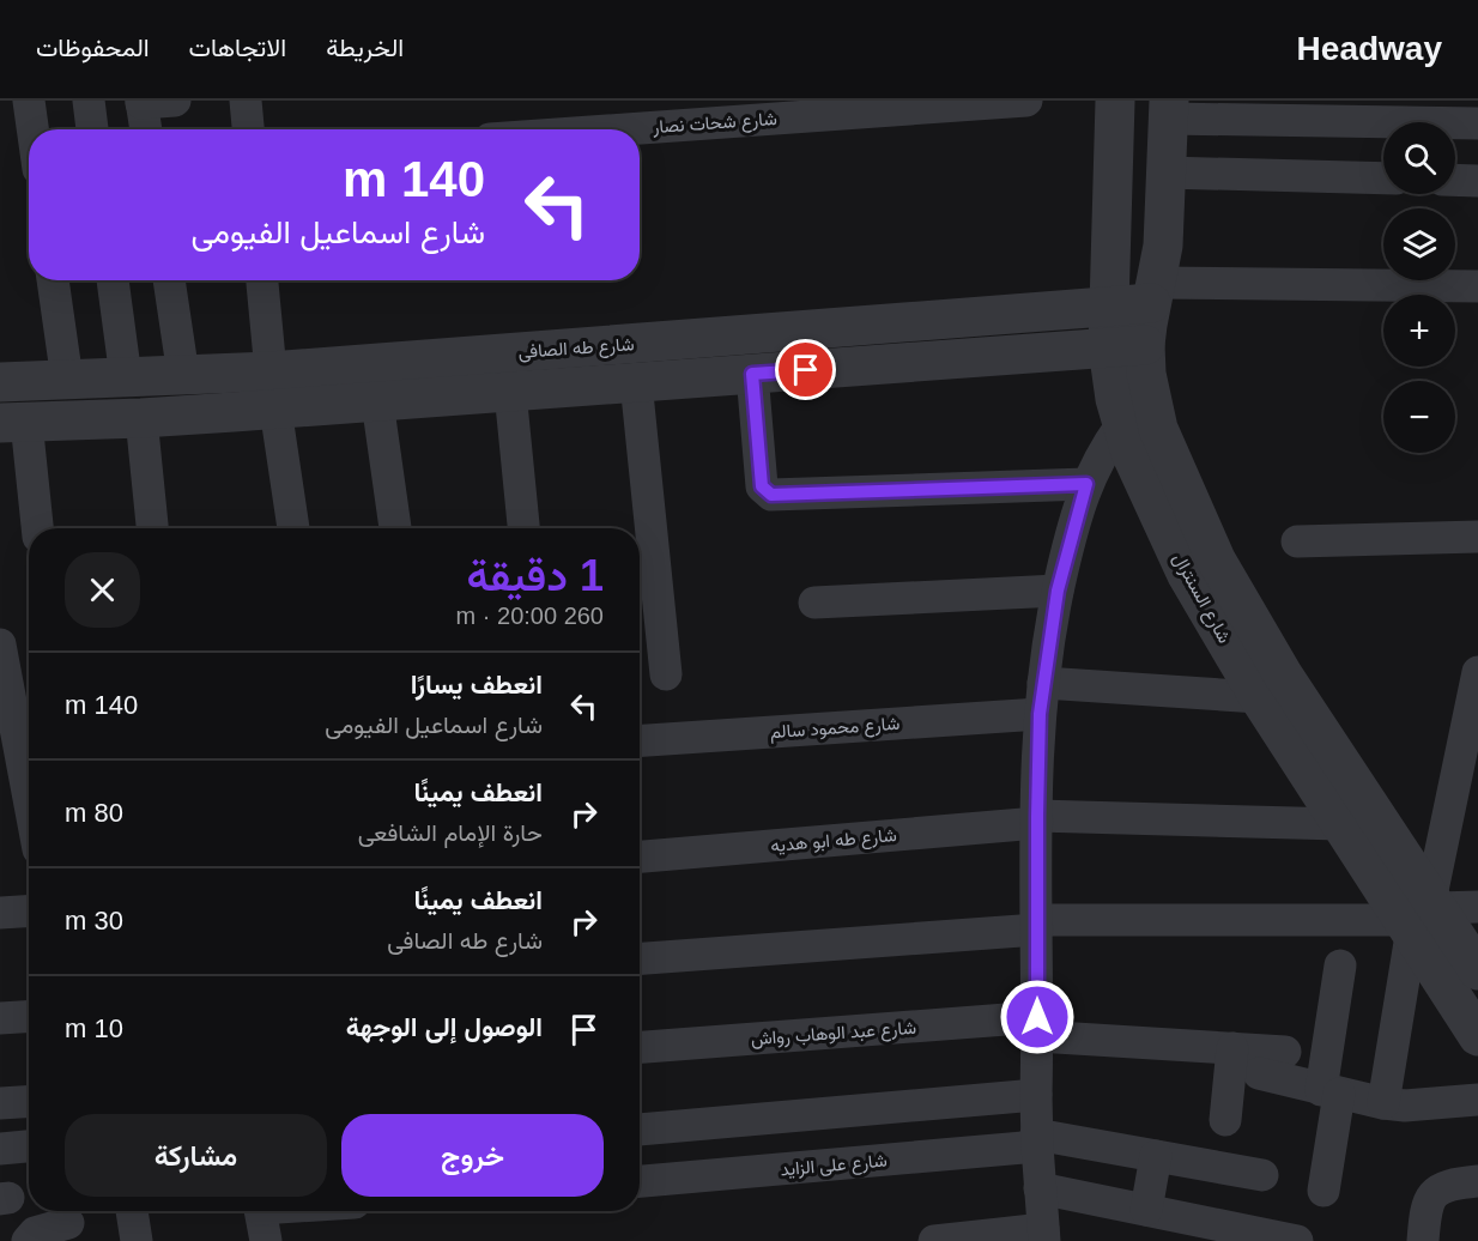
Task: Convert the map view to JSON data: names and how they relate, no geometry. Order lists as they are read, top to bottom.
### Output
{
  "streets": {
    "street": [
      "شارع شحات نصار",
      "شارع طه الصافى",
      "شارع السنترال",
      "شارع محمود سالم",
      "شارع طه ابو هديه",
      "شارع عبد الوهاب رواش",
      "شارع على الزايد"
    ]
  },
  "crossings": [
    ["شارع طه الصافى", "شارع السنترال"],
    ["شارع السنترال", "شارع محمود سالم"],
    ["شارع السنترال", "شارع طه ابو هديه"]
  ],
  "page": {
    "header": "Headway",
    "nav": ["الخريطة", "الاتجاهات", "المحفوظات"],
    "map_buttons": ["+", "−"],
    "turn": ["140 m", "شارع اسماعيل الفيومى"],
    "heading": ["1 دقيقة", "260 m · 20:00"],
    "list": [
      {
        "name": "انعطف يسارًا",
        "note": "شارع اسماعيل الفيومى",
        "value": "140 m"
      },
      {
        "name": "انعطف يمينًا",
        "note": "حارة الإمام الشافعى",
        "value": "80 m"
      },
      {
        "name": "انعطف يمينًا",
        "note": "شارع طه الصافى",
        "value": "30 m"
      },
      {
        "name": "الوصول إلى الوجهة",
        "value": "10 m"
      }
    ],
    "buttons": ["خروج", "مشاركة"]
  }
}
